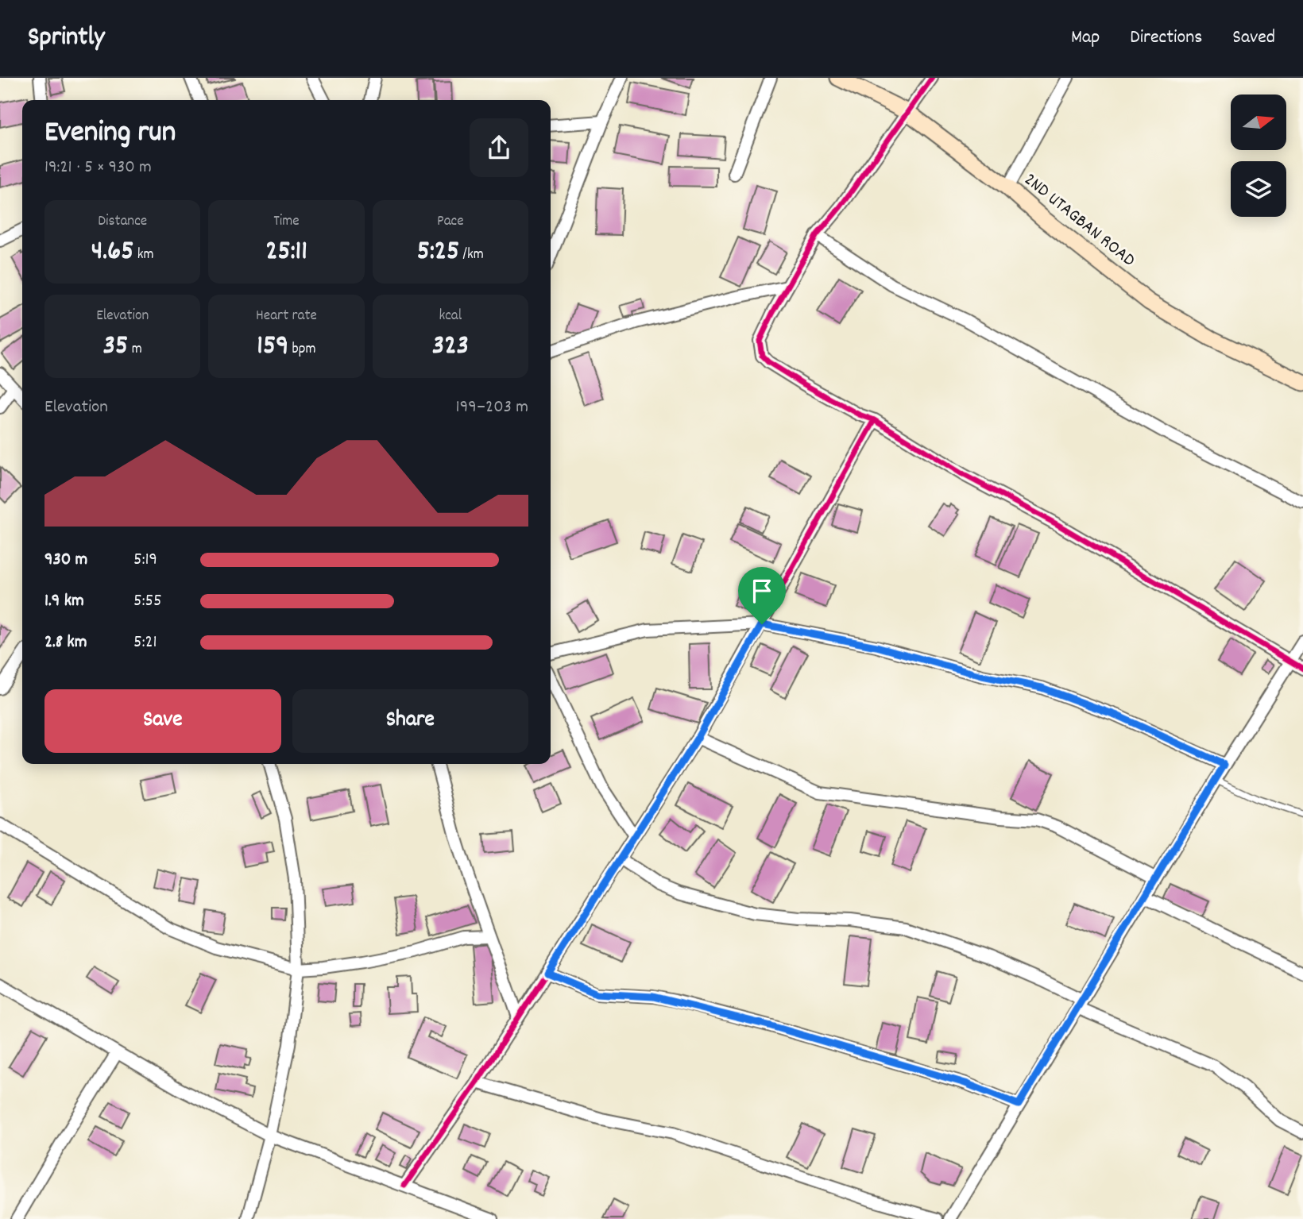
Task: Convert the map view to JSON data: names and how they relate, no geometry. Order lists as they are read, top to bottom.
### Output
{
  "streets": {
    "street": ["2ND UTAGBAN ROAD"]
  },
  "north": "right",
  "page": {
    "header": "Sprintly",
    "nav": ["Map", "Directions", "Saved"],
    "heading": ["Evening run", "19:21 · 5 × 930 m"],
    "stats": [
      ["Distance", "4.65 km"],
      ["Time", "25:11"],
      ["Pace", "5:25 /km"],
      ["Elevation", "35 m"],
      ["Heart rate", "159 bpm"],
      ["kcal", "323"]
    ],
    "chart": ["Elevation", "199–203 m"],
    "list": [
      {
        "name": "930 m",
        "note": "5:19"
      },
      {
        "name": "1.9 km",
        "note": "5:55"
      },
      {
        "name": "2.8 km",
        "note": "5:21"
      }
    ],
    "buttons": ["Save", "Share"]
  }
}
